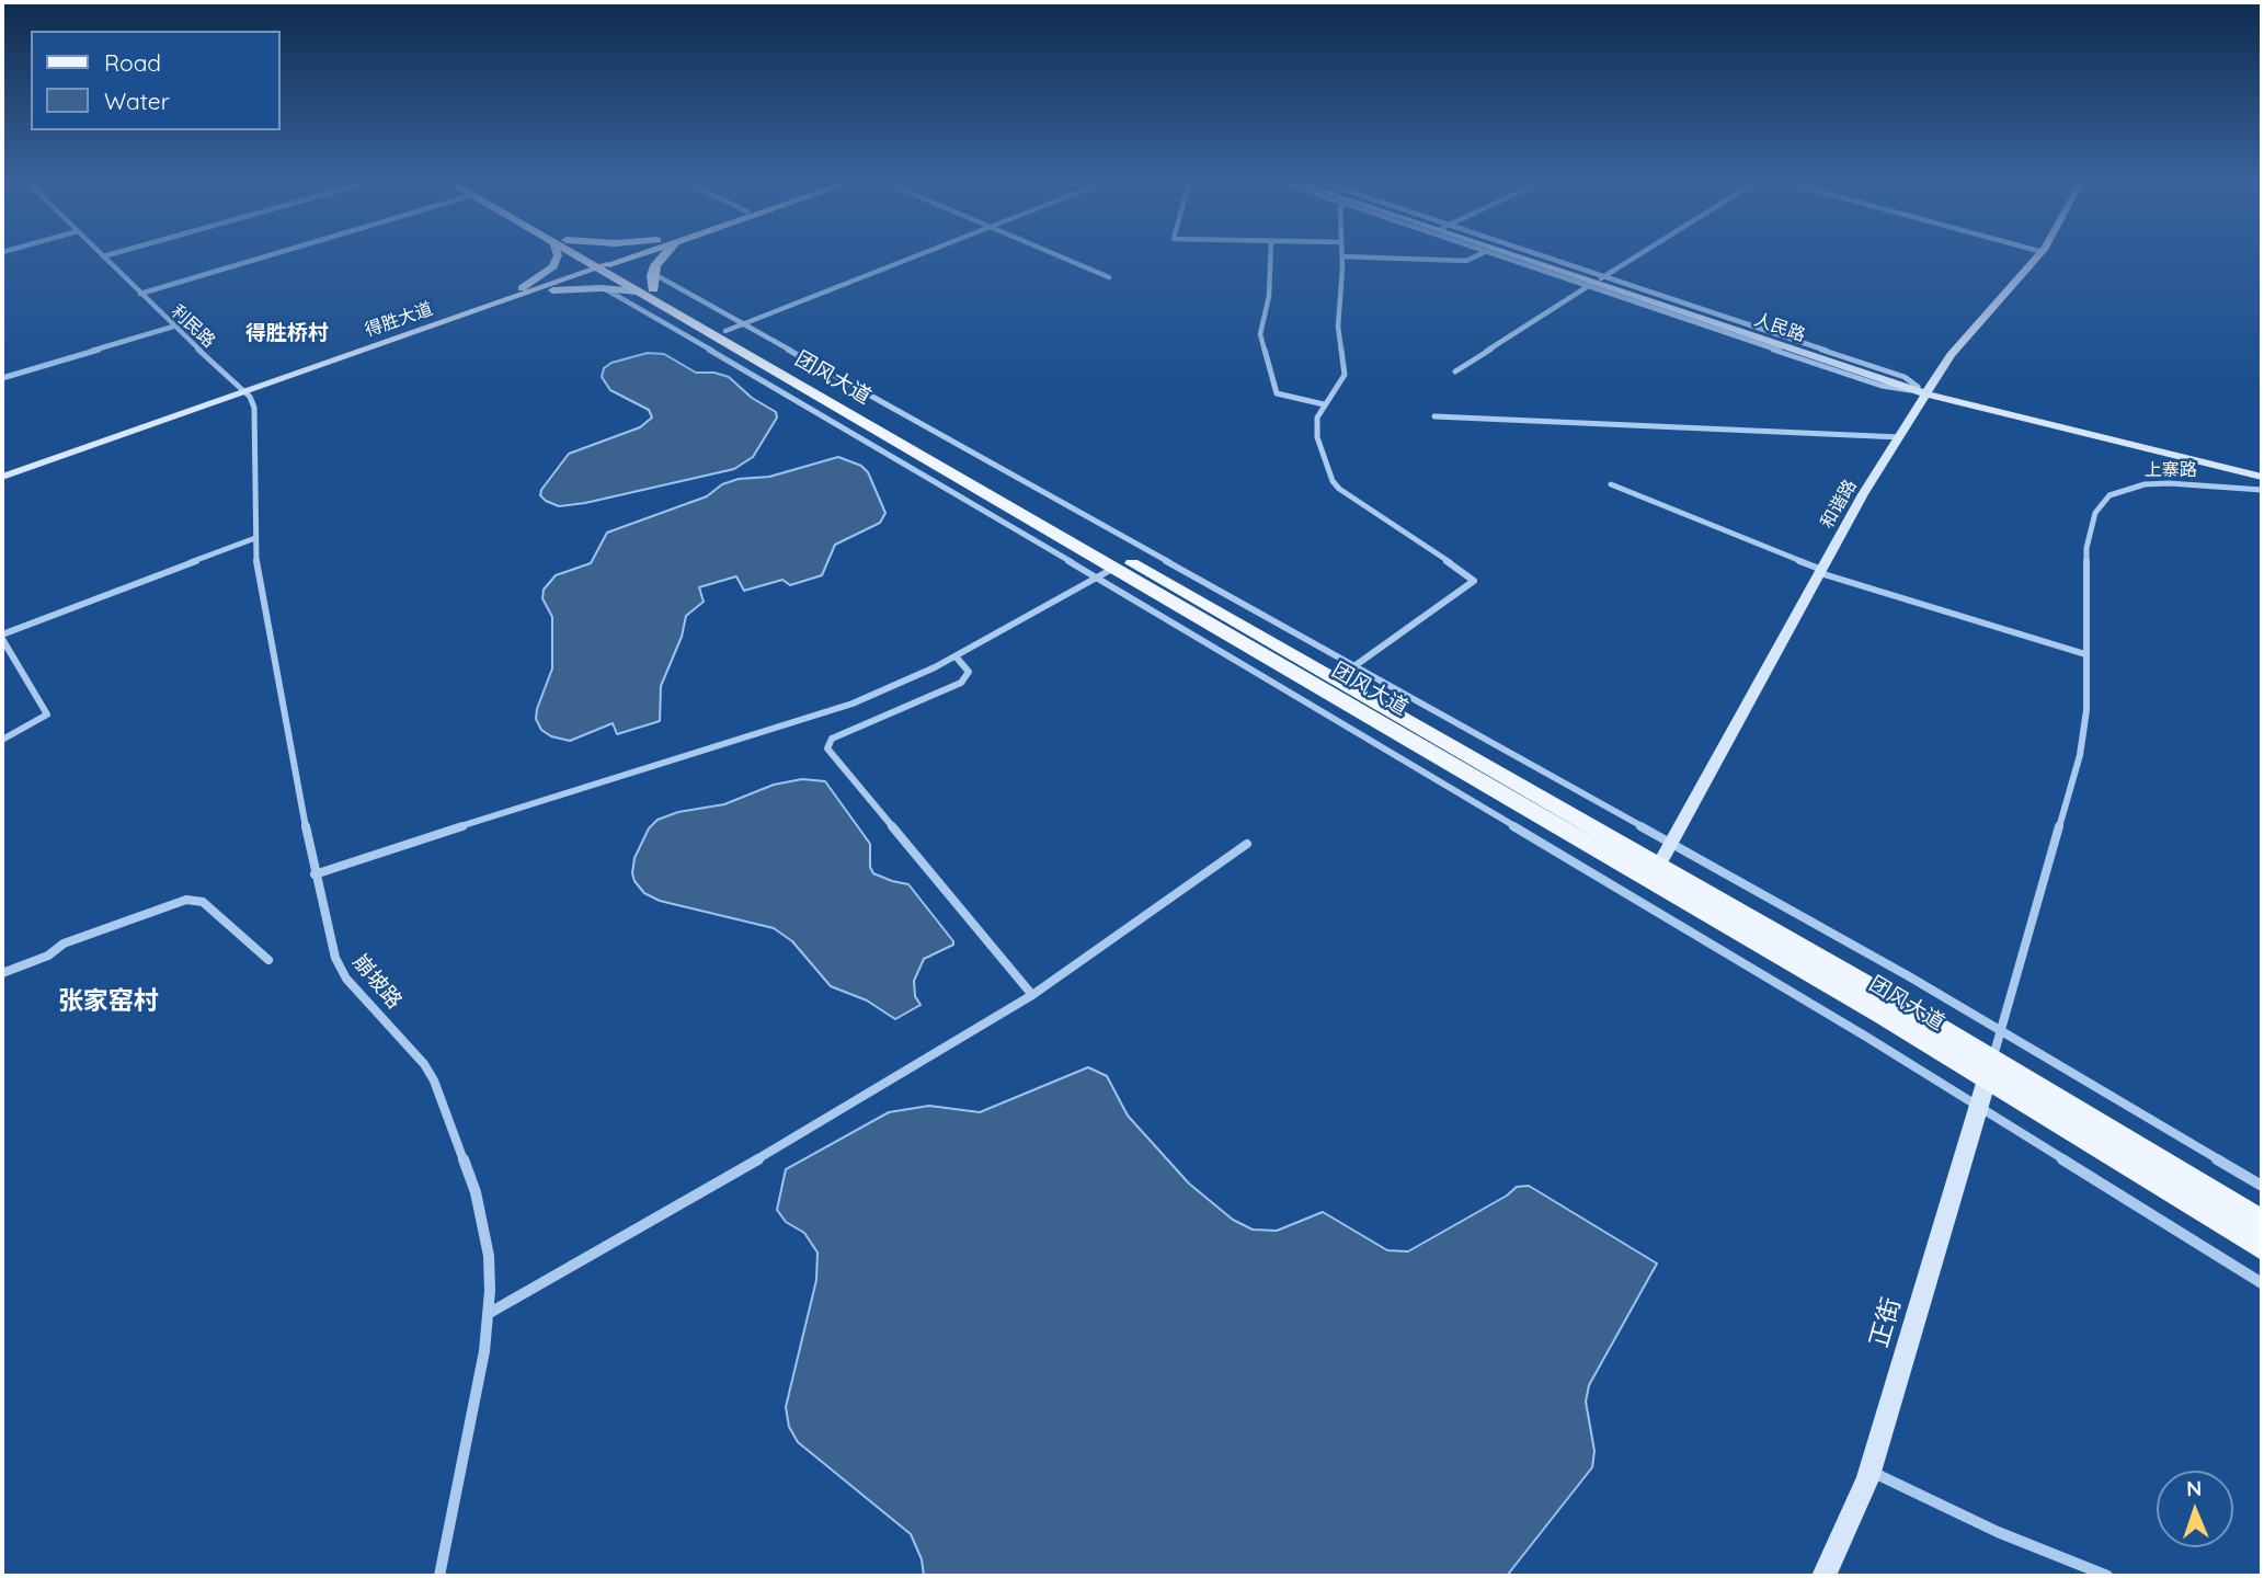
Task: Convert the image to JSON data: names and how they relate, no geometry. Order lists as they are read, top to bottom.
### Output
{
  "streets": {
    "main road": ["得胜大道", "团风大道"],
    "street": [
      "利民路",
      "人民路",
      "上寨路",
      "和谐路",
      "崩坡路",
      "正街"
    ]
  },
  "crossings": [
    ["得胜大道", "利民路"],
    ["得胜大道", "团风大道"],
    ["得胜大道", "崩坡路"],
    ["利民路", "崩坡路"],
    ["人民路", "和谐路"],
    ["团风大道", "和谐路"],
    ["团风大道", "正街"]
  ],
  "districts": ["得胜桥村", "张家窑村"],
  "legend": ["Road", "Water"],
  "north": "top"
}
